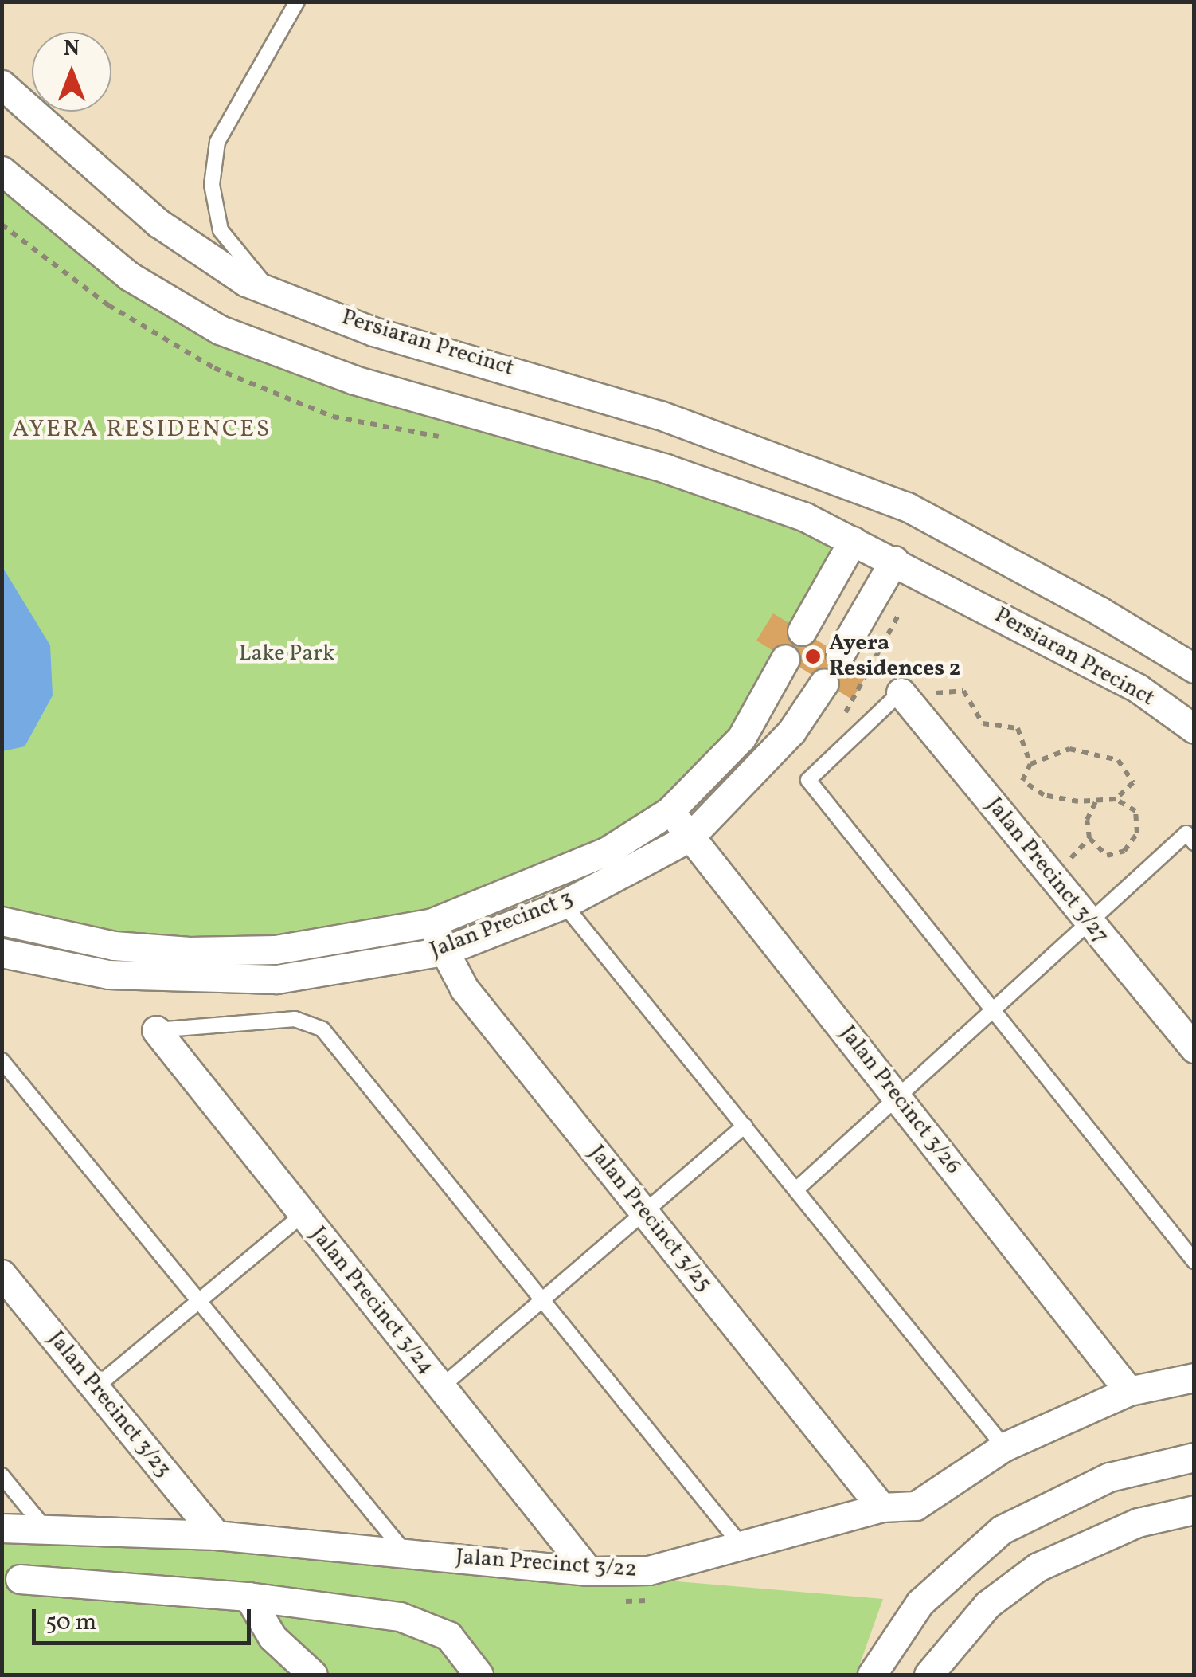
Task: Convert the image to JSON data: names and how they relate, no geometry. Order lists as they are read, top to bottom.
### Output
{
  "streets": {
    "street": [
      "Persiaran Precinct",
      "Jalan Precinct 3/27",
      "Jalan Precinct 3",
      "Jalan Precinct 3/26",
      "Jalan Precinct 3/25",
      "Jalan Precinct 3/24",
      "Jalan Precinct 3/23",
      "Jalan Precinct 3/22"
    ]
  },
  "crossings": [
    ["Jalan Precinct 3", "Jalan Precinct 3/26"],
    ["Jalan Precinct 3", "Jalan Precinct 3/25"],
    ["Jalan Precinct 3/26", "Jalan Precinct 3/22"],
    ["Jalan Precinct 3/25", "Jalan Precinct 3/22"],
    ["Jalan Precinct 3/24", "Jalan Precinct 3/22"],
    ["Jalan Precinct 3/23", "Jalan Precinct 3/22"]
  ],
  "districts": ["AYERA RESIDENCES"],
  "parks": ["Lake Park"],
  "places": ["Ayera Residences 2"],
  "scale_bar": "50 m",
  "north": "top"
}
